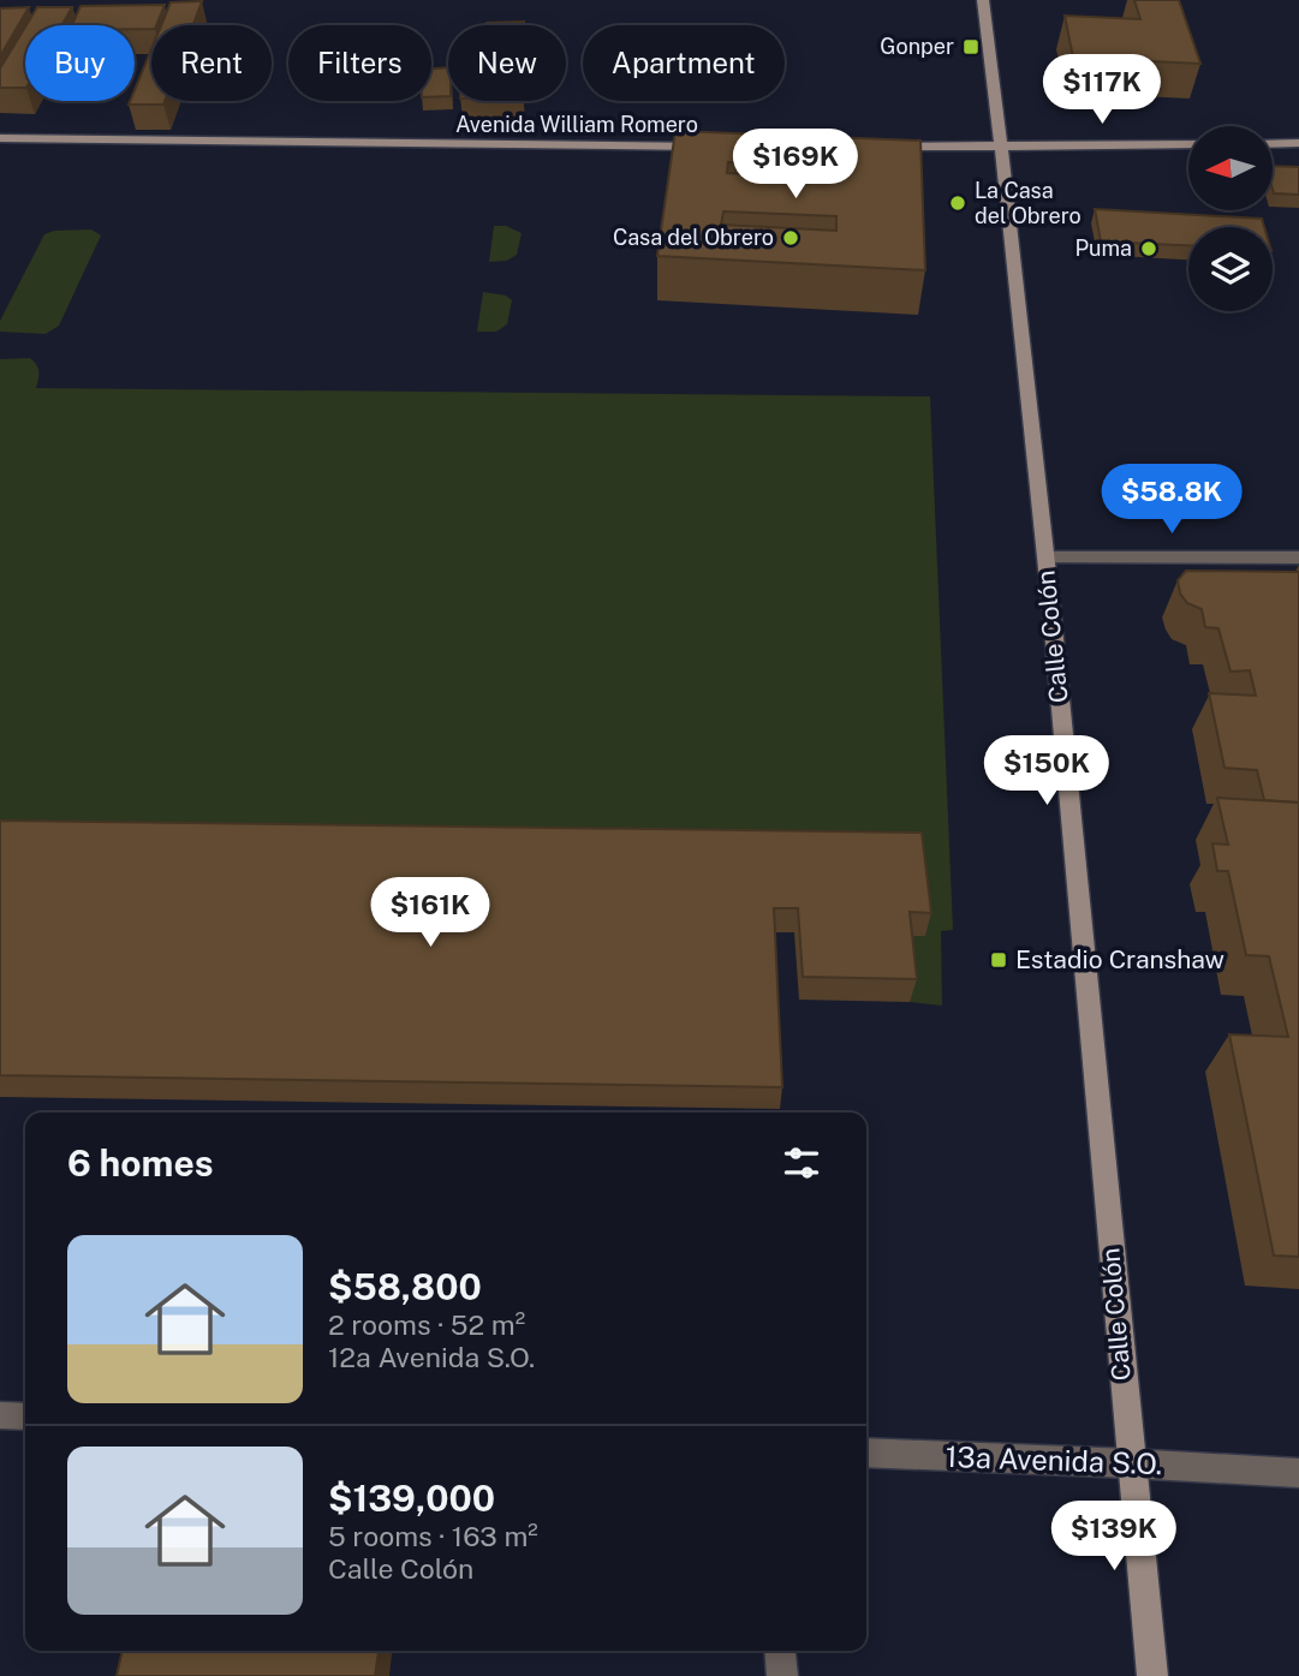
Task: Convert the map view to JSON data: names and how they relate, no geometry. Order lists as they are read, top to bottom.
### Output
{
  "streets": {
    "main road": ["Avenida William Romero", "Calle Colón"],
    "street": ["13a Avenida S.O."]
  },
  "crossings": [
    ["Calle Colón", "13a Avenida S.O."]
  ],
  "places": {
    "transit": ["Gonper", "Estadio Cranshaw"],
    "other": ["La Casa del Obrero", "Casa del Obrero", "Puma"]
  },
  "north": "left",
  "page": {
    "chip": [
      "Buy",
      "Rent",
      "Filters",
      "New",
      "Apartment"
    ],
    "price": [
      "$117K",
      "$169K",
      "$58.8K",
      "$150K",
      "$161K",
      "$139K"
    ],
    "heading": "6 homes",
    "list": [
      {
        "name": "$58,800",
        "note": "2 rooms · 52 m² · 12a Avenida S.O."
      },
      {
        "name": "$139,000",
        "note": "5 rooms · 163 m² · Calle Colón"
      }
    ]
  }
}
